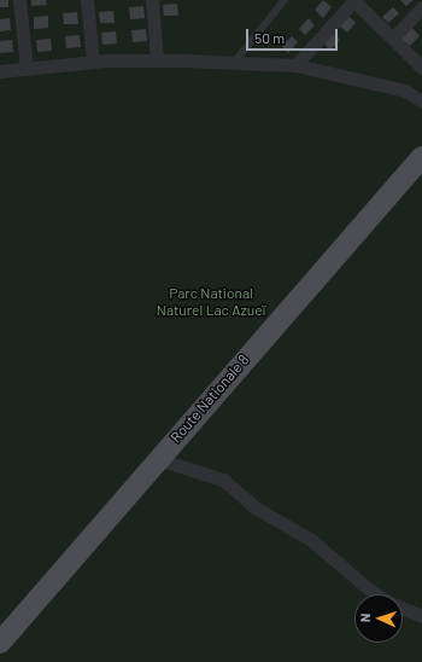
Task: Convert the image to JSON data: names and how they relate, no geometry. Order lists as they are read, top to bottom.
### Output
{
  "streets": {
    "main road": ["Route Nationale 8"]
  },
  "parks": ["Parc National Naturel Lac Azueï"],
  "scale_bar": "50 m",
  "north": "left"
}
